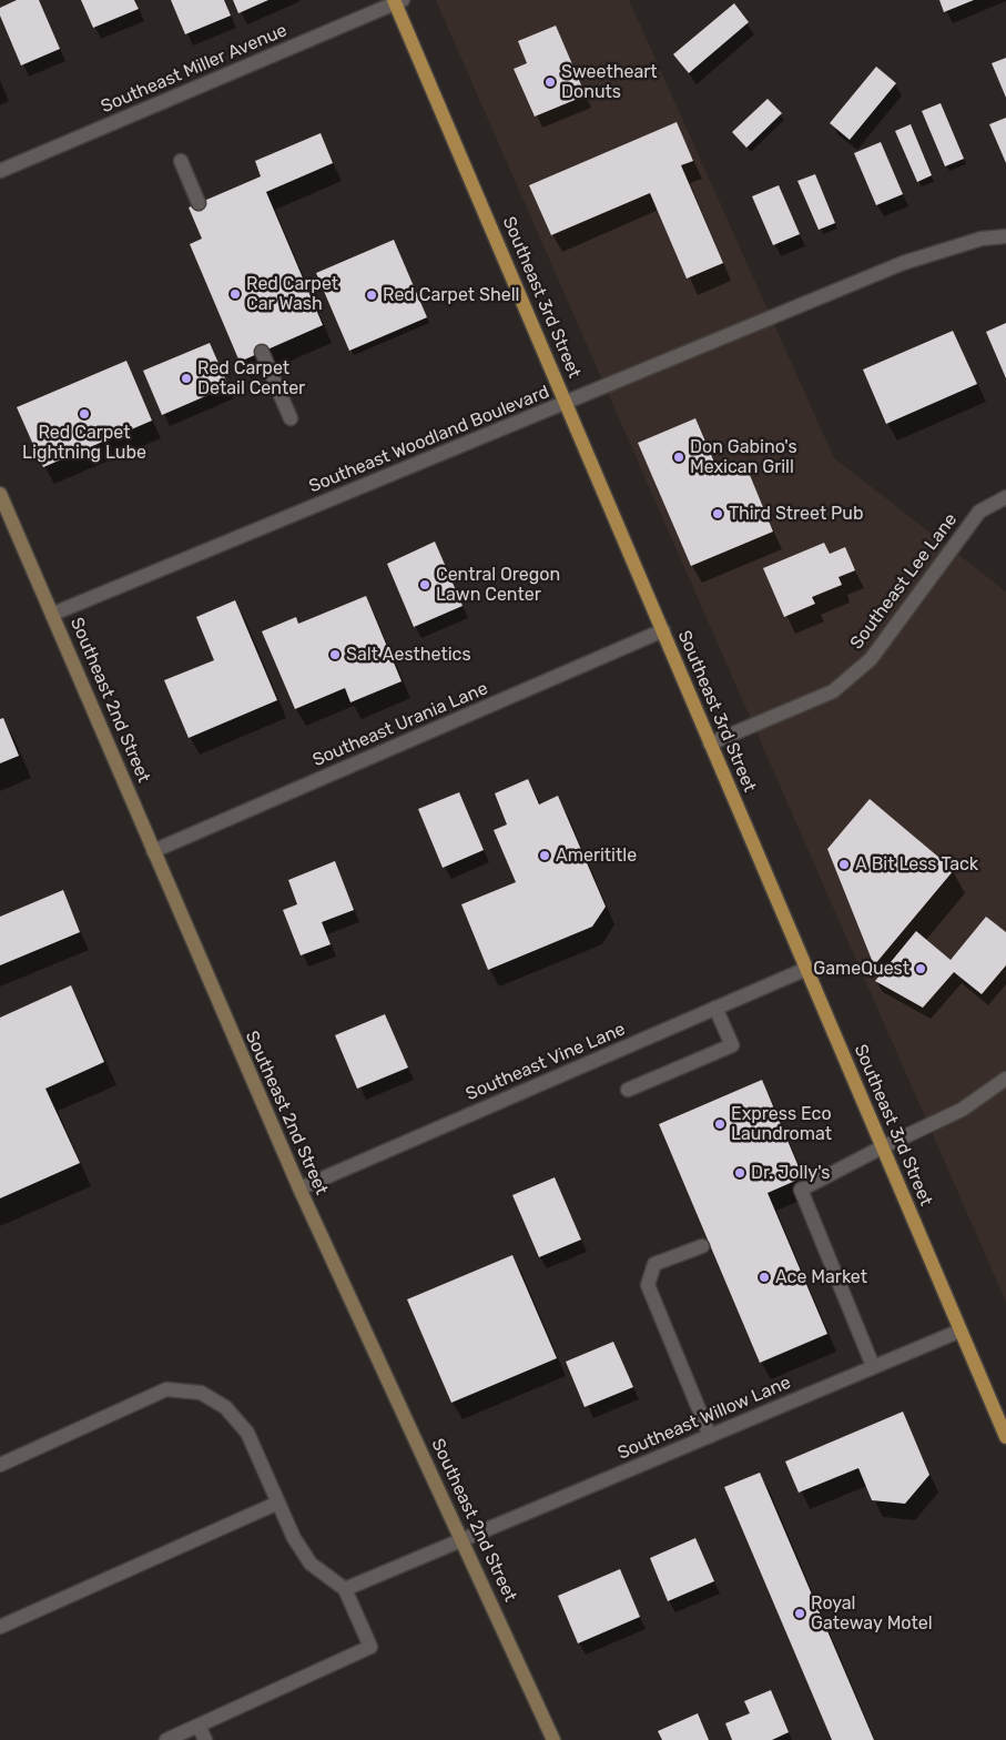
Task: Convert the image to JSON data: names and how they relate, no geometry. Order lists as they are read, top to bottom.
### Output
{
  "streets": {
    "main road": ["Southeast 3rd Street"],
    "street": [
      "Southeast Miller Avenue",
      "Southeast Woodland Boulevard",
      "Southeast Lee Lane",
      "Southeast 2nd Street",
      "Southeast Urania Lane",
      "Southeast Vine Lane",
      "Southeast Willow Lane"
    ]
  },
  "crossings": [
    ["Southeast Miller Avenue", "Southeast 3rd Street"],
    ["Southeast 3rd Street", "Southeast Woodland Boulevard"],
    ["Southeast 3rd Street", "Southeast Lee Lane"],
    ["Southeast 3rd Street", "Southeast Urania Lane"],
    ["Southeast 3rd Street", "Southeast Vine Lane"],
    ["Southeast 3rd Street", "Southeast Willow Lane"],
    ["Southeast Woodland Boulevard", "Southeast 2nd Street"],
    ["Southeast 2nd Street", "Southeast Urania Lane"],
    ["Southeast 2nd Street", "Southeast Vine Lane"],
    ["Southeast 2nd Street", "Southeast Willow Lane"]
  ],
  "places": [
    "Sweetheart Donuts",
    "Red Carpet Car Wash",
    "Red Carpet Shell",
    "Red Carpet Detail Center",
    "Red Carpet Lightning Lube",
    "Don Gabino's Mexican Grill",
    "Third Street Pub",
    "Central Oregon Lawn Center",
    "Salt Aesthetics",
    "Amerititle",
    "A Bit Less Tack",
    "GameQuest",
    "Express Eco Laundromat",
    "Dr. Jolly's",
    "Ace Market",
    "Royal Gateway Motel"
  ]
}
